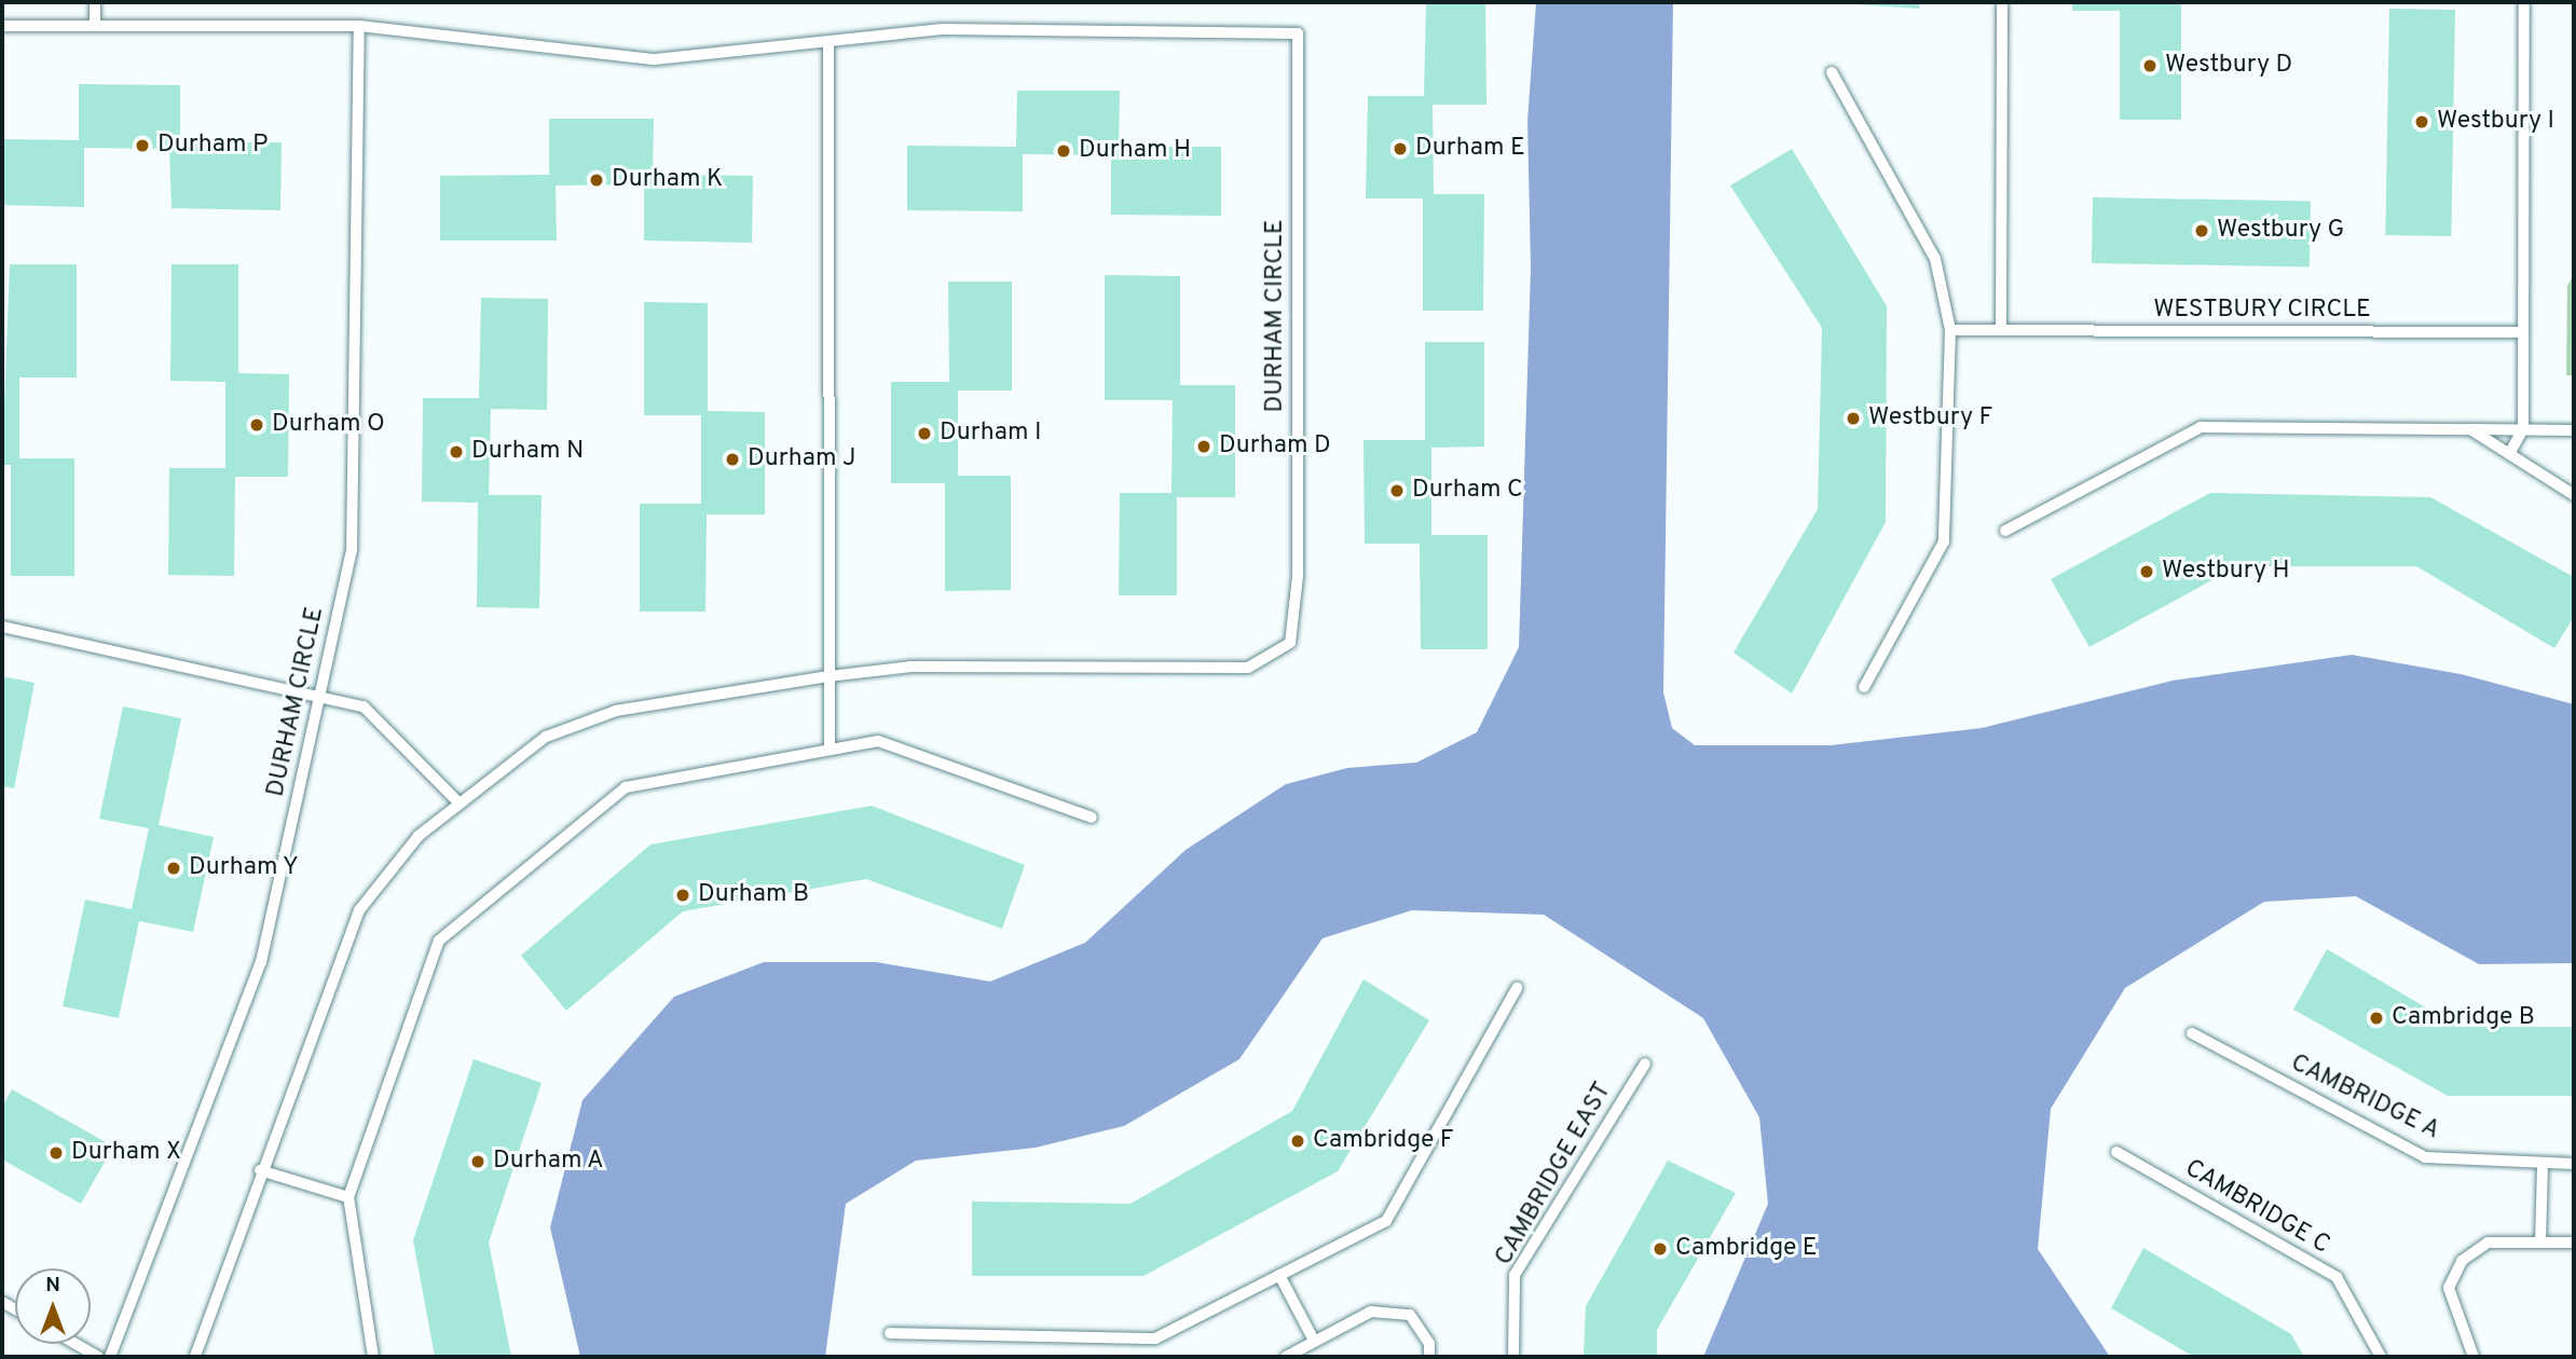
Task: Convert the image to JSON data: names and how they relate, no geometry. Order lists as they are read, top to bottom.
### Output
{
  "streets": {
    "lane": [
      "WESTBURY CIRCLE",
      "DURHAM CIRCLE",
      "CAMBRIDGE A",
      "CAMBRIDGE EAST",
      "CAMBRIDGE C"
    ]
  },
  "places": [
    "Westbury D",
    "Westbury I",
    "Durham P",
    "Durham E",
    "Durham H",
    "Durham K",
    "Westbury G",
    "Westbury F",
    "Durham O",
    "Durham I",
    "Durham D",
    "Durham N",
    "Durham J",
    "Durham C",
    "Westbury H",
    "Durham Y",
    "Durham B",
    "Cambridge B",
    "Cambridge F",
    "Durham X",
    "Durham A",
    "Cambridge E"
  ],
  "north": "top"
}
